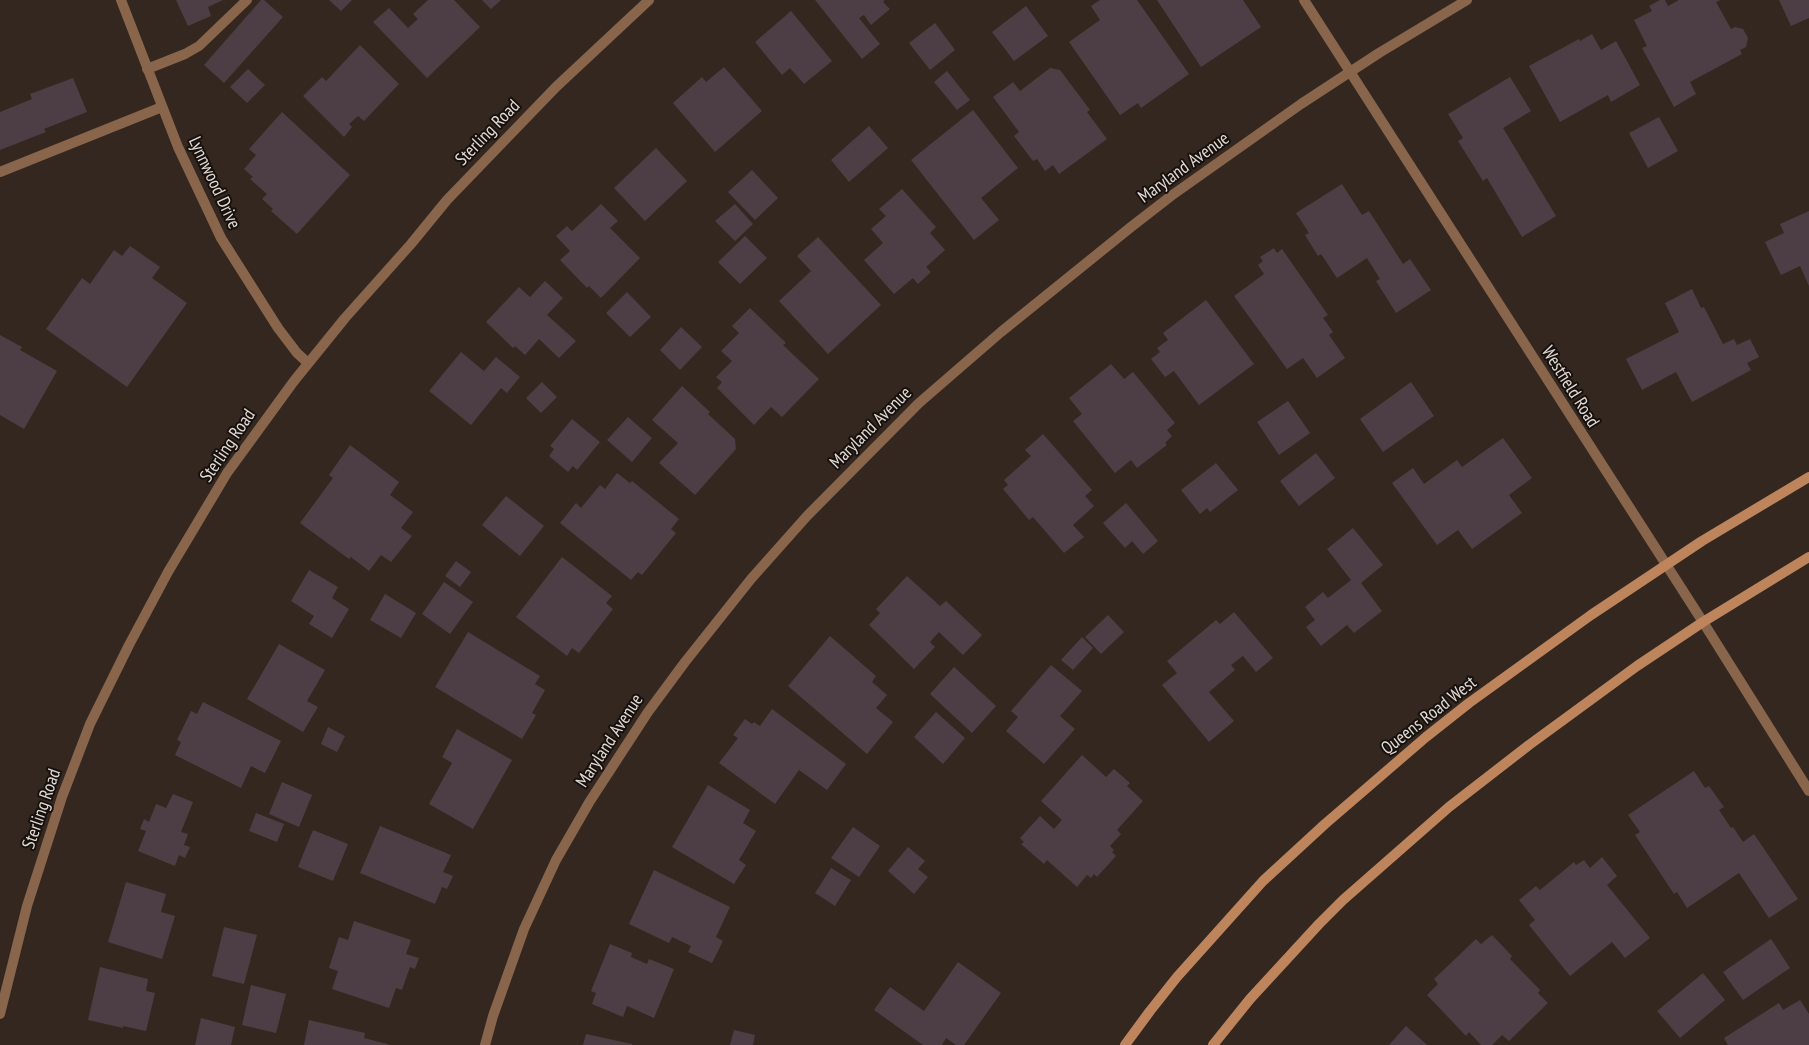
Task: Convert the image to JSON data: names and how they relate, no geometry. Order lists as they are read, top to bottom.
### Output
{
  "streets": {
    "street": [
      "Sterling Road",
      "Maryland Avenue",
      "Lynnwood Drive",
      "Westfield Road",
      "Queens Road West"
    ]
  },
  "crossings": [
    ["Sterling Road", "Lynnwood Drive"],
    ["Maryland Avenue", "Westfield Road"],
    ["Westfield Road", "Queens Road West"]
  ]
}
